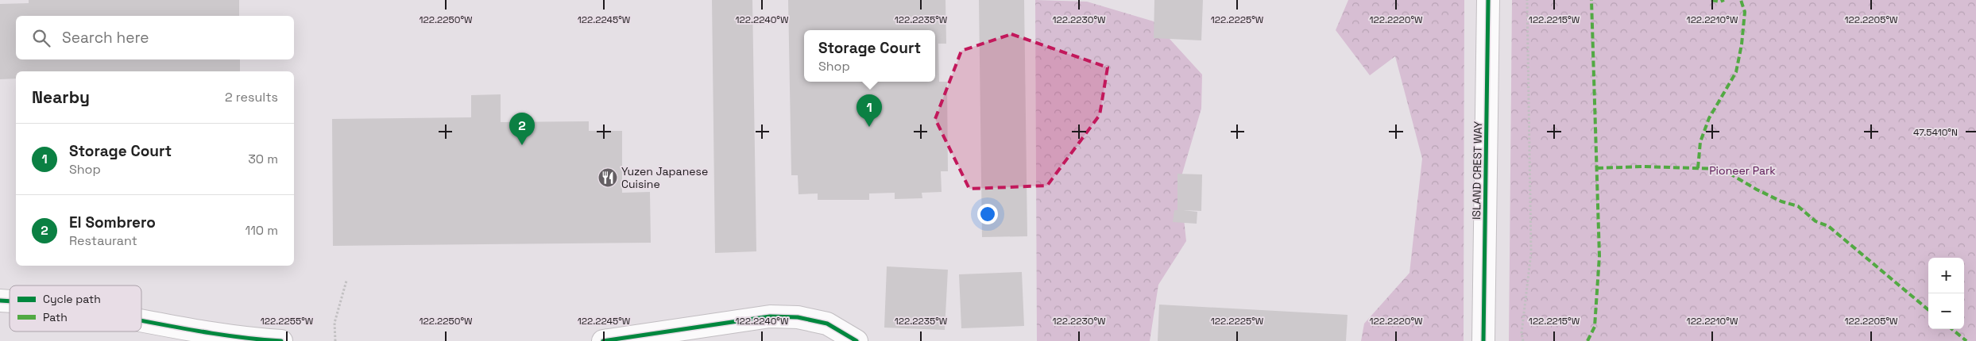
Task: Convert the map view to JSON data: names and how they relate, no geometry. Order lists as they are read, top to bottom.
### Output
{
  "streets": {
    "street": ["ISLAND CREST WAY"]
  },
  "parks": ["Pioneer Park"],
  "places": {
    "restaurant": ["Yuzen Japanese Cuisine"]
  },
  "legend": ["Cycle path", "Path"],
  "page": {
    "search": "Search here",
    "popup": ["Storage Court", "Shop"],
    "heading": ["Nearby", "2 results"],
    "pins": ["1", "2"],
    "list": [
      {
        "mark": "1",
        "name": "Storage Court",
        "note": "Shop",
        "value": "30 m"
      },
      {
        "mark": "2",
        "name": "El Sombrero",
        "note": "Restaurant",
        "value": "110 m"
      }
    ],
    "map_buttons": ["+", "−"]
  },
  "coordinates": [
    "122.2250°W",
    "122.2245°W",
    "122.2240°W",
    "122.2235°W",
    "122.2230°W",
    "122.2225°W",
    "122.2220°W",
    "122.2215°W",
    "122.2210°W",
    "122.2205°W",
    "47.5410°N",
    "122.2255°W"
  ]
}
